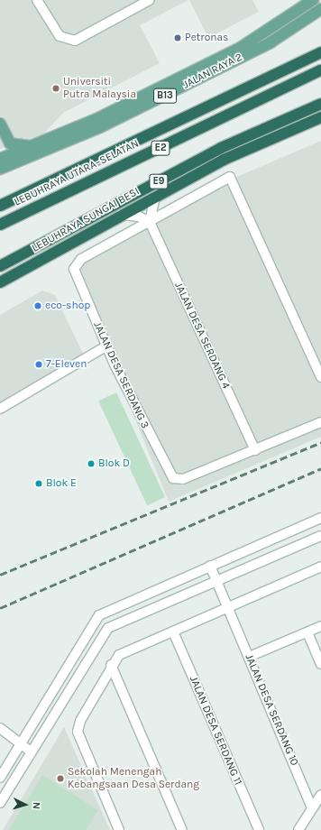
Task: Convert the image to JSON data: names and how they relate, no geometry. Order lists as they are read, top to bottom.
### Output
{
  "streets": {
    "highway": [
      "E2",
      "LEBUHRAYA UTARA–SELATAN",
      "E9",
      "LEBUHRAYA SUNGAI BESI"
    ],
    "main road": ["JALAN RAYA 2", "B13"],
    "street": [
      "JALAN DESA SERDANG 4",
      "JALAN DESA SERDANG 3",
      "JALAN DESA SERDANG 10",
      "JALAN DESA SERDANG 11"
    ]
  },
  "crossings": [
    ["JALAN DESA SERDANG 4", "JALAN DESA SERDANG 3"]
  ],
  "places": [
    "Petronas",
    "Universiti Putra Malaysia",
    "eco-shop",
    "7-Eleven",
    "Blok D",
    "Blok E",
    "Sekolah Menengah Kebangsaan Desa Serdang"
  ],
  "north": "right"
}
